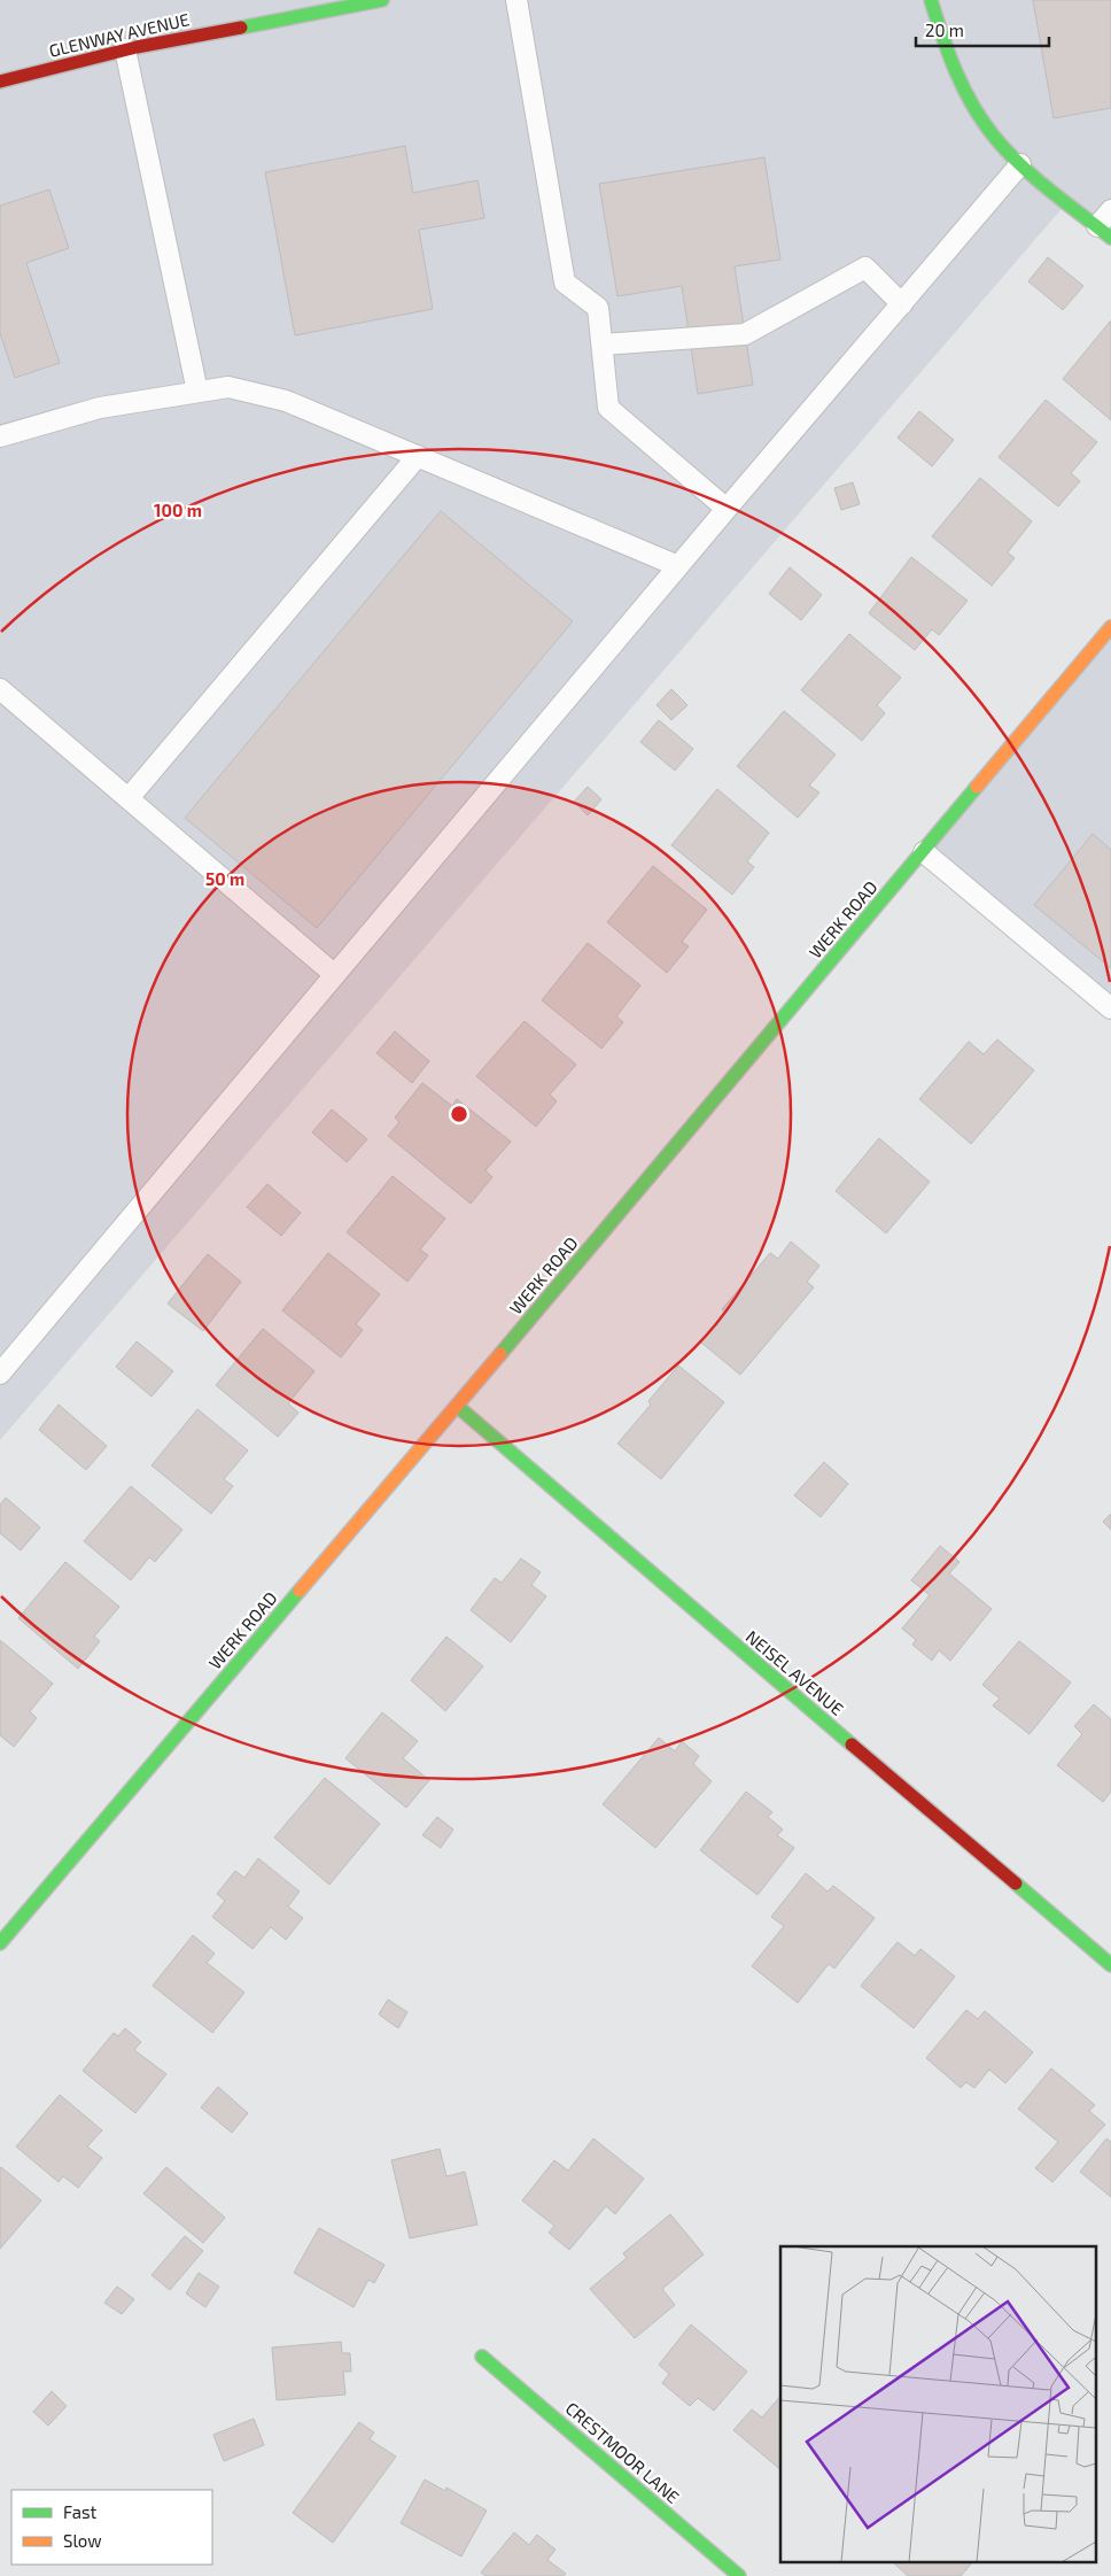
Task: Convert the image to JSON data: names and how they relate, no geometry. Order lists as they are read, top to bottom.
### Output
{
  "streets": {
    "street": [
      "GLENWAY AVENUE",
      "WERK ROAD",
      "NEISEL AVENUE",
      "CRESTMOOR LANE"
    ]
  },
  "crossings": [
    ["WERK ROAD", "NEISEL AVENUE"]
  ],
  "legend": ["Fast", "Slow"],
  "scale_bar": "20 m",
  "rings": ["100 m", "50 m"]
}
